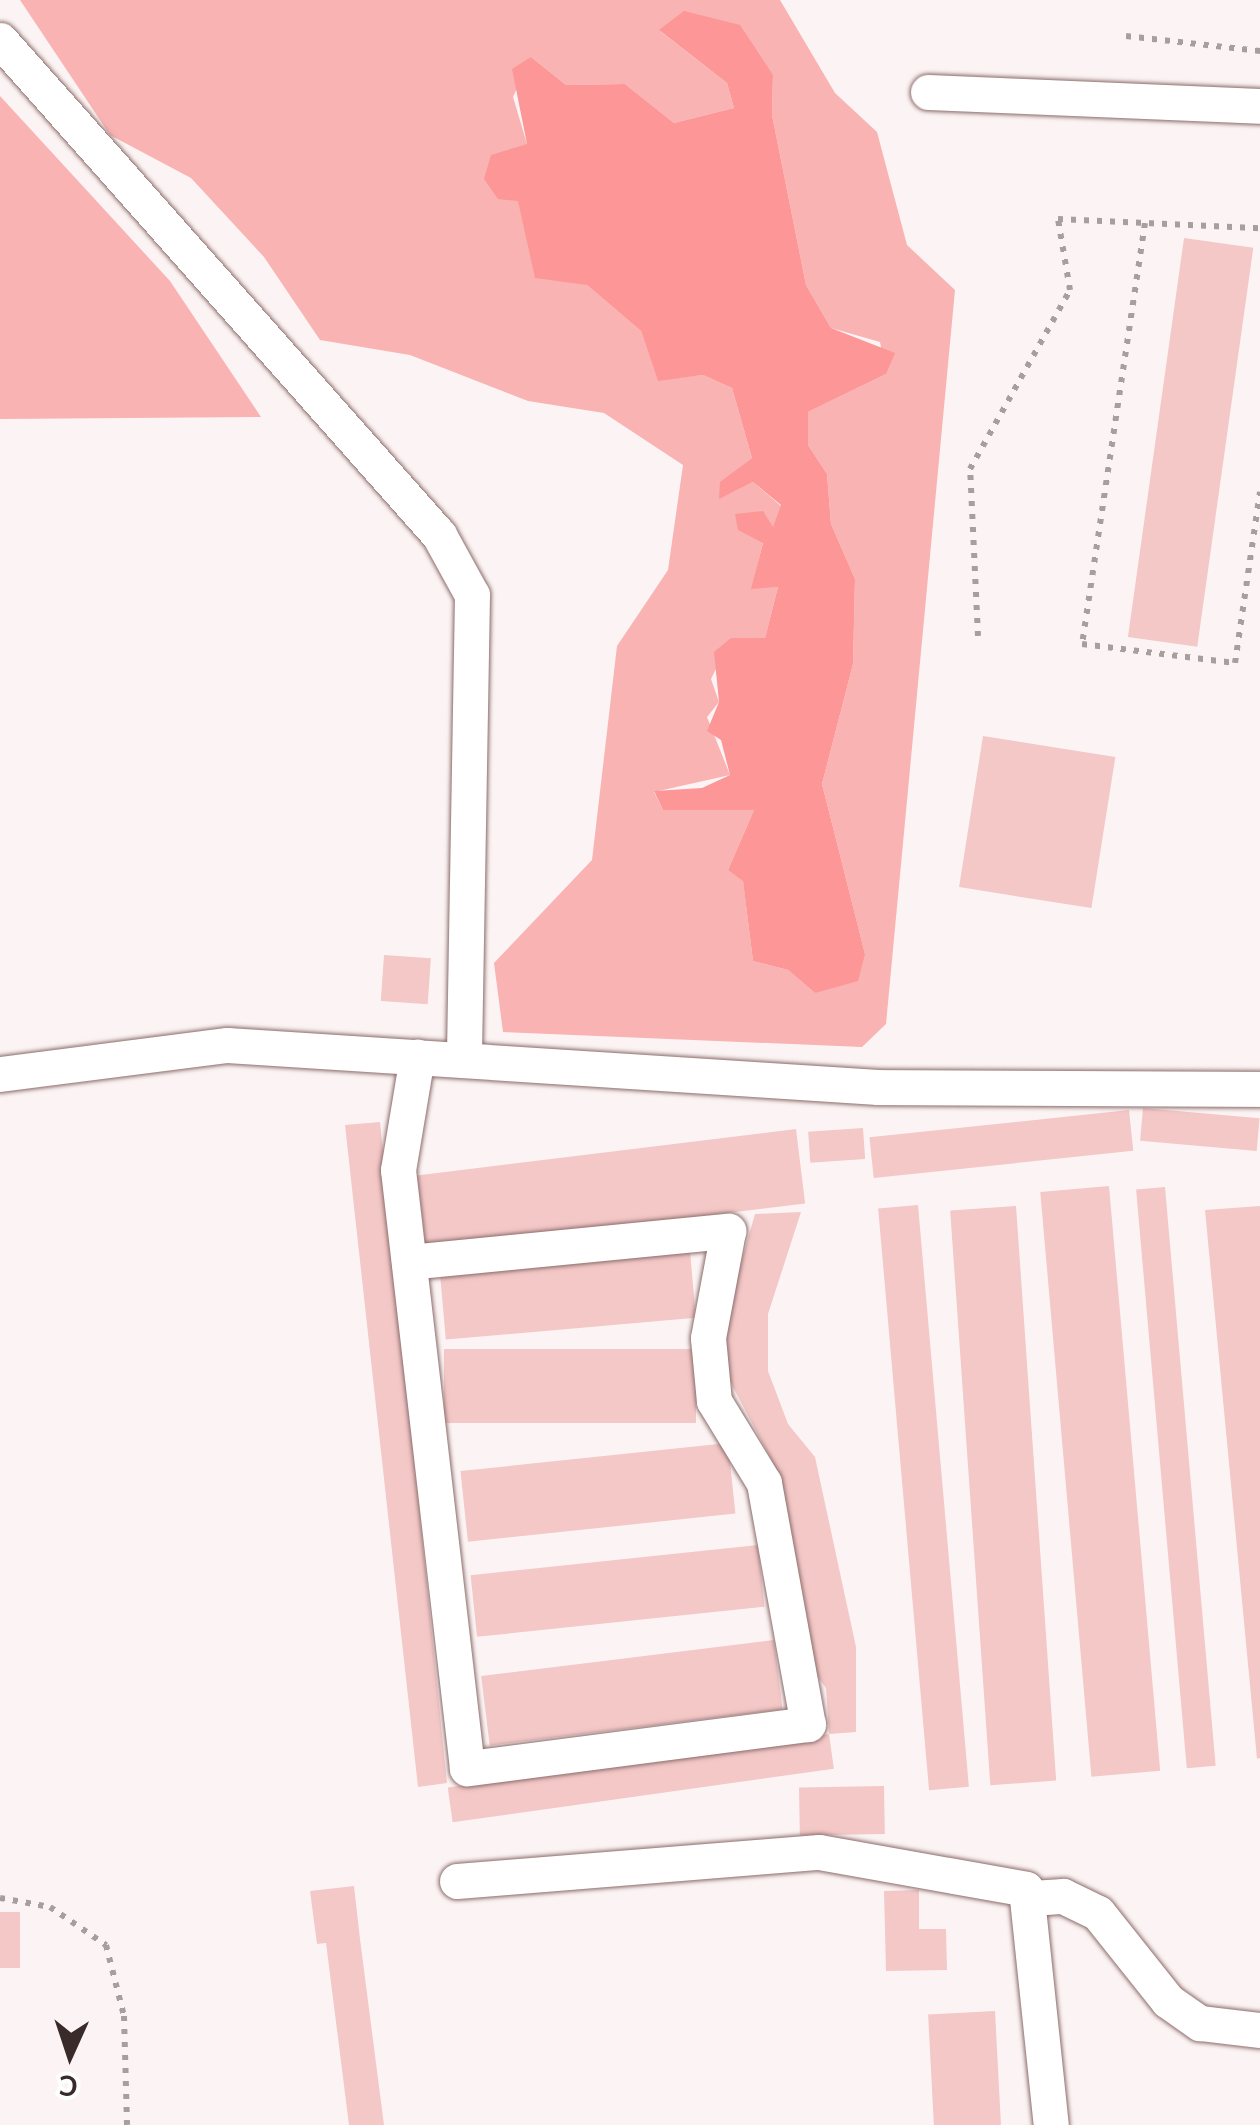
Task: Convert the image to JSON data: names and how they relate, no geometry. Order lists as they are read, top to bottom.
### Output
{
  "north": "bottom"
}
